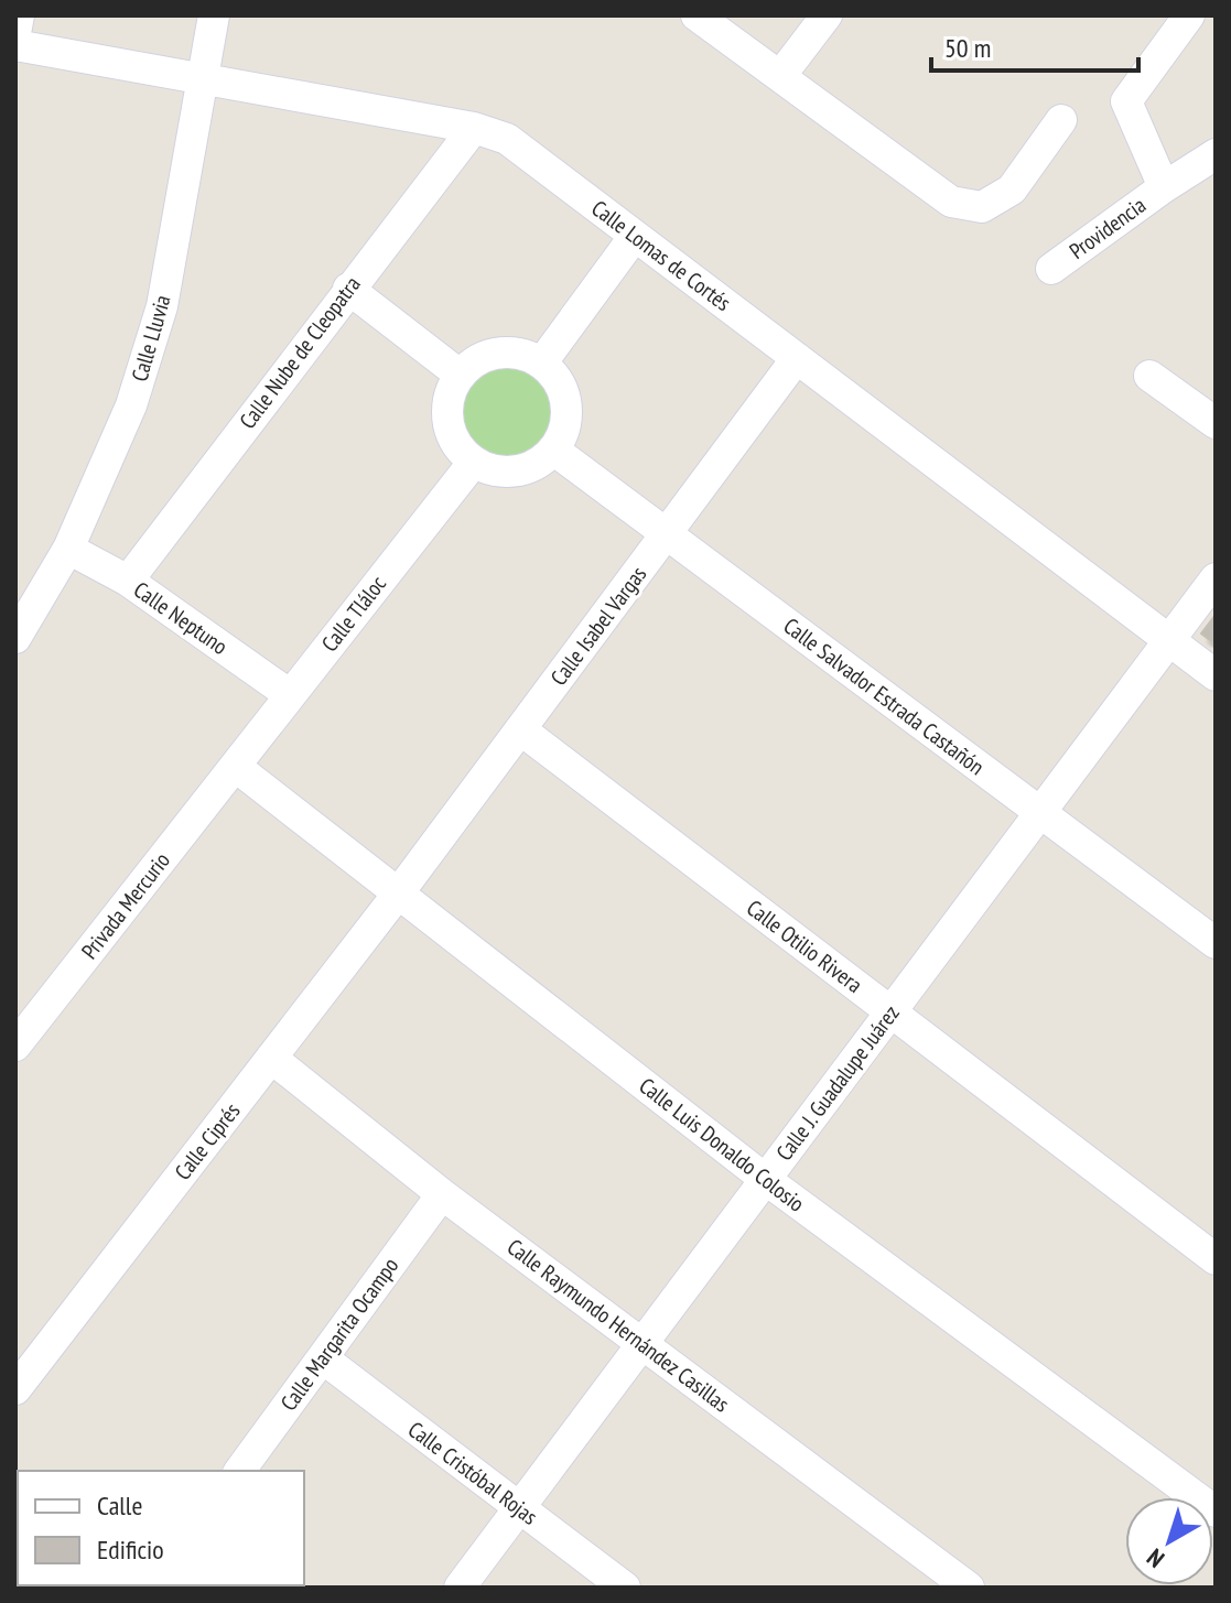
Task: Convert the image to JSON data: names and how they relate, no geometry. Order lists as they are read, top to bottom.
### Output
{
  "streets": {
    "street": [
      "Providencia",
      "Calle Lomas de Cortés",
      "Calle Lluvia",
      "Calle Nube de Cleopatra",
      "Calle Tláloc",
      "Calle Neptuno",
      "Calle Isabel Vargas",
      "Calle Salvador Estrada Castañón",
      "Privada Mercurio",
      "Calle Otilio Rivera",
      "Calle J. Guadalupe Juárez",
      "Calle Ciprés",
      "Calle Luis Donaldo Colosio",
      "Calle Raymundo Hernández Casillas",
      "Calle Margarita Ocampo",
      "Calle Cristóbal Rojas"
    ]
  },
  "crossings": [
    ["Calle Lomas de Cortés", "Calle Lluvia"],
    ["Calle Lomas de Cortés", "Calle Nube de Cleopatra"],
    ["Calle Lomas de Cortés", "Calle Isabel Vargas"],
    ["Calle Lomas de Cortés", "Calle J. Guadalupe Juárez"],
    ["Calle Lluvia", "Calle Neptuno"],
    ["Calle Nube de Cleopatra", "Calle Neptuno"],
    ["Calle Tláloc", "Calle Neptuno"],
    ["Calle Tláloc", "Calle Salvador Estrada Castañón"],
    ["Calle Tláloc", "Privada Mercurio"],
    ["Calle Tláloc", "Calle Luis Donaldo Colosio"],
    ["Calle Isabel Vargas", "Calle Salvador Estrada Castañón"],
    ["Calle Isabel Vargas", "Calle Otilio Rivera"],
    ["Calle Isabel Vargas", "Calle Ciprés"],
    ["Calle Isabel Vargas", "Calle Luis Donaldo Colosio"],
    ["Calle Salvador Estrada Castañón", "Calle J. Guadalupe Juárez"],
    ["Privada Mercurio", "Calle Luis Donaldo Colosio"],
    ["Calle Otilio Rivera", "Calle J. Guadalupe Juárez"],
    ["Calle J. Guadalupe Juárez", "Calle Luis Donaldo Colosio"],
    ["Calle J. Guadalupe Juárez", "Calle Raymundo Hernández Casillas"],
    ["Calle J. Guadalupe Juárez", "Calle Cristóbal Rojas"],
    ["Calle Ciprés", "Calle Luis Donaldo Colosio"],
    ["Calle Ciprés", "Calle Raymundo Hernández Casillas"],
    ["Calle Raymundo Hernández Casillas", "Calle Margarita Ocampo"],
    ["Calle Margarita Ocampo", "Calle Cristóbal Rojas"]
  ],
  "legend": ["Calle", "Edificio"],
  "scale_bar": "50 m",
  "north": "bottom left"
}
